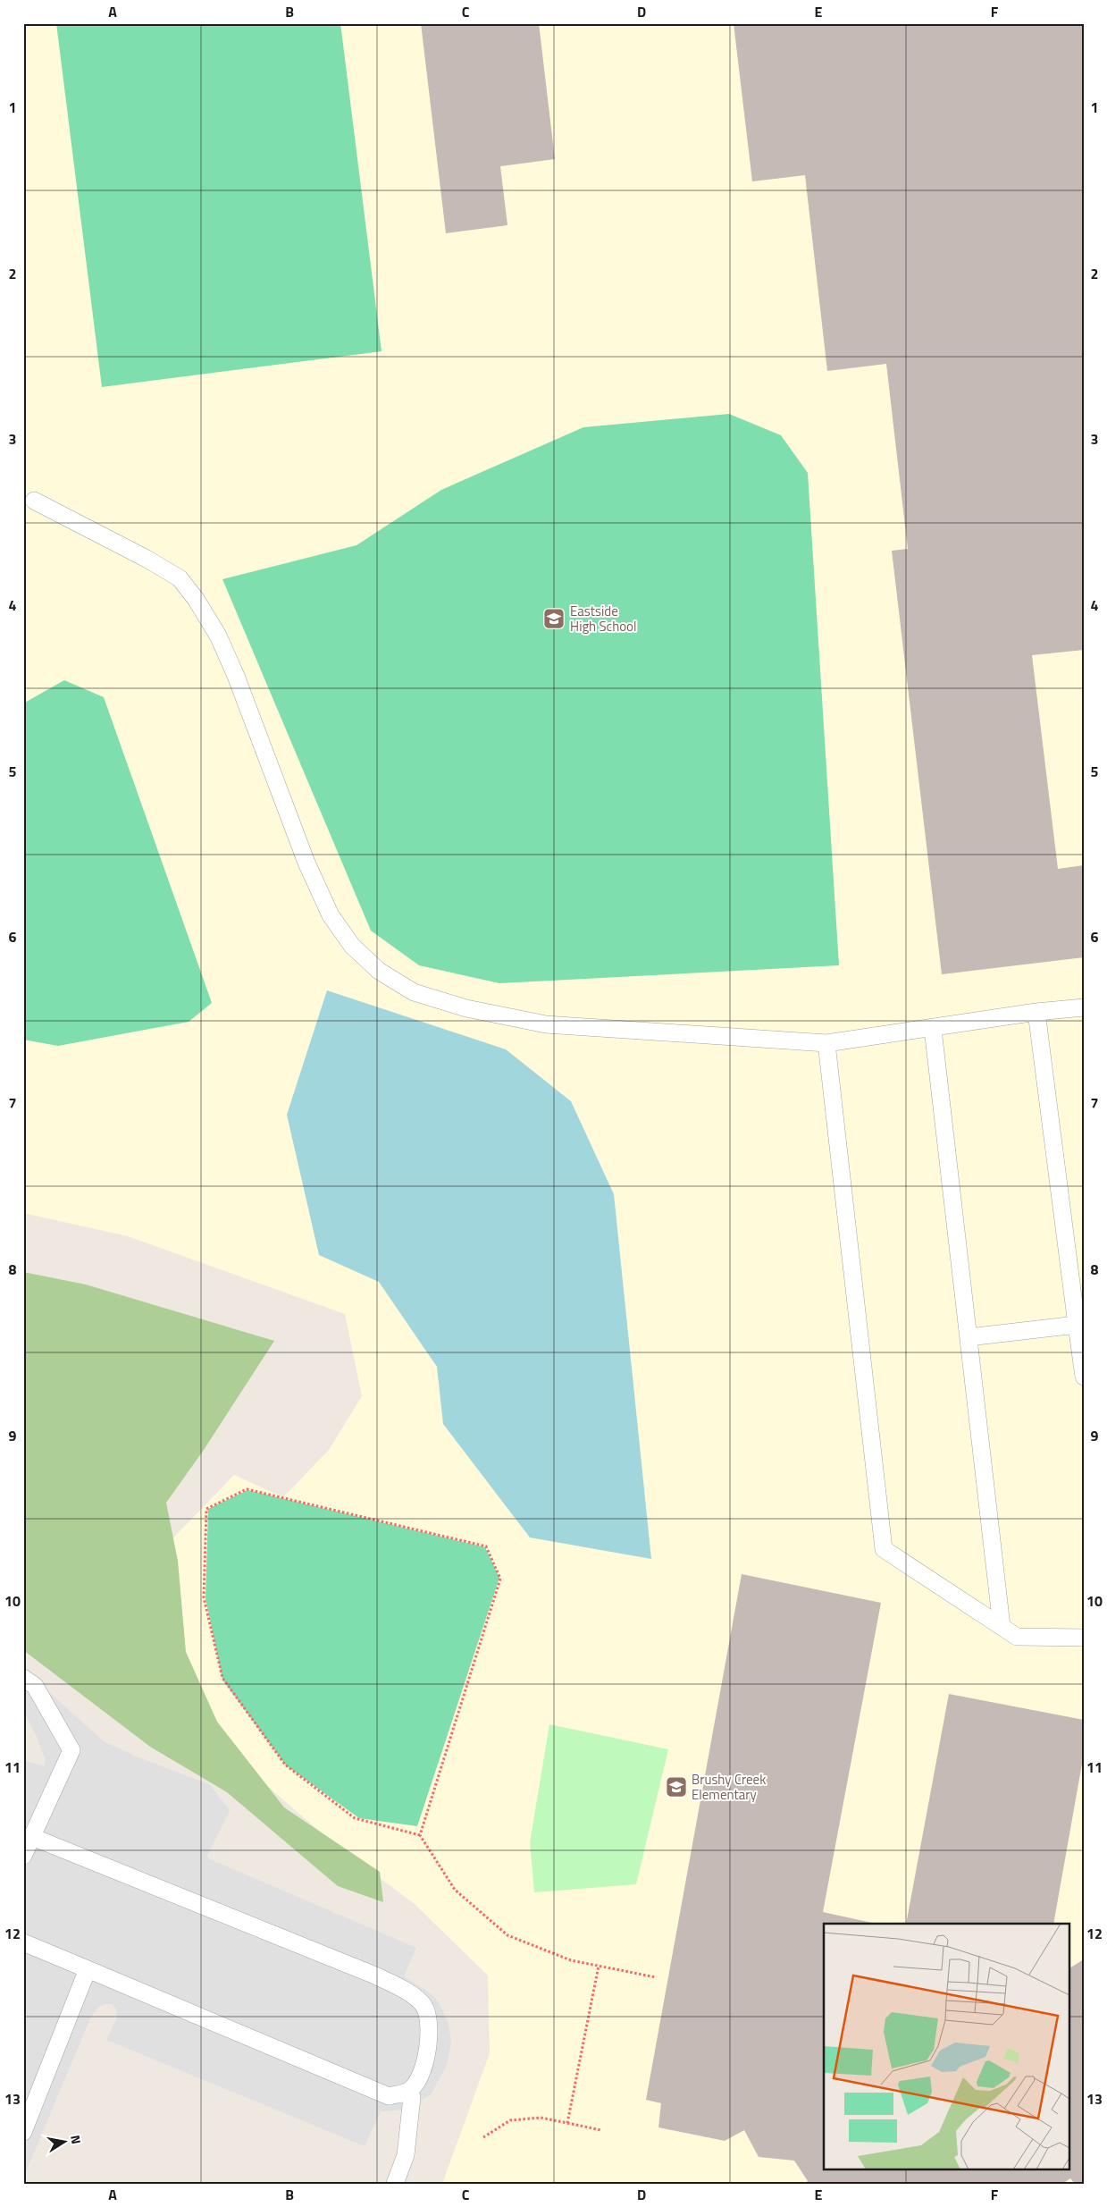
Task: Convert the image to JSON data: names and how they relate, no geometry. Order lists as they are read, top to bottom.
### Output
{
  "places": {
    "school or university": ["Eastside High School", "Brushy Creek Elementary"]
  },
  "north": "right",
  "grid": {
    "columns": [
      "A",
      "B",
      "C",
      "D",
      "E",
      "F"
    ],
    "rows": [
      "1",
      "2",
      "3",
      "4",
      "5",
      "6",
      "7",
      "8",
      "9",
      "10",
      "11",
      "12",
      "13"
    ]
  }
}
